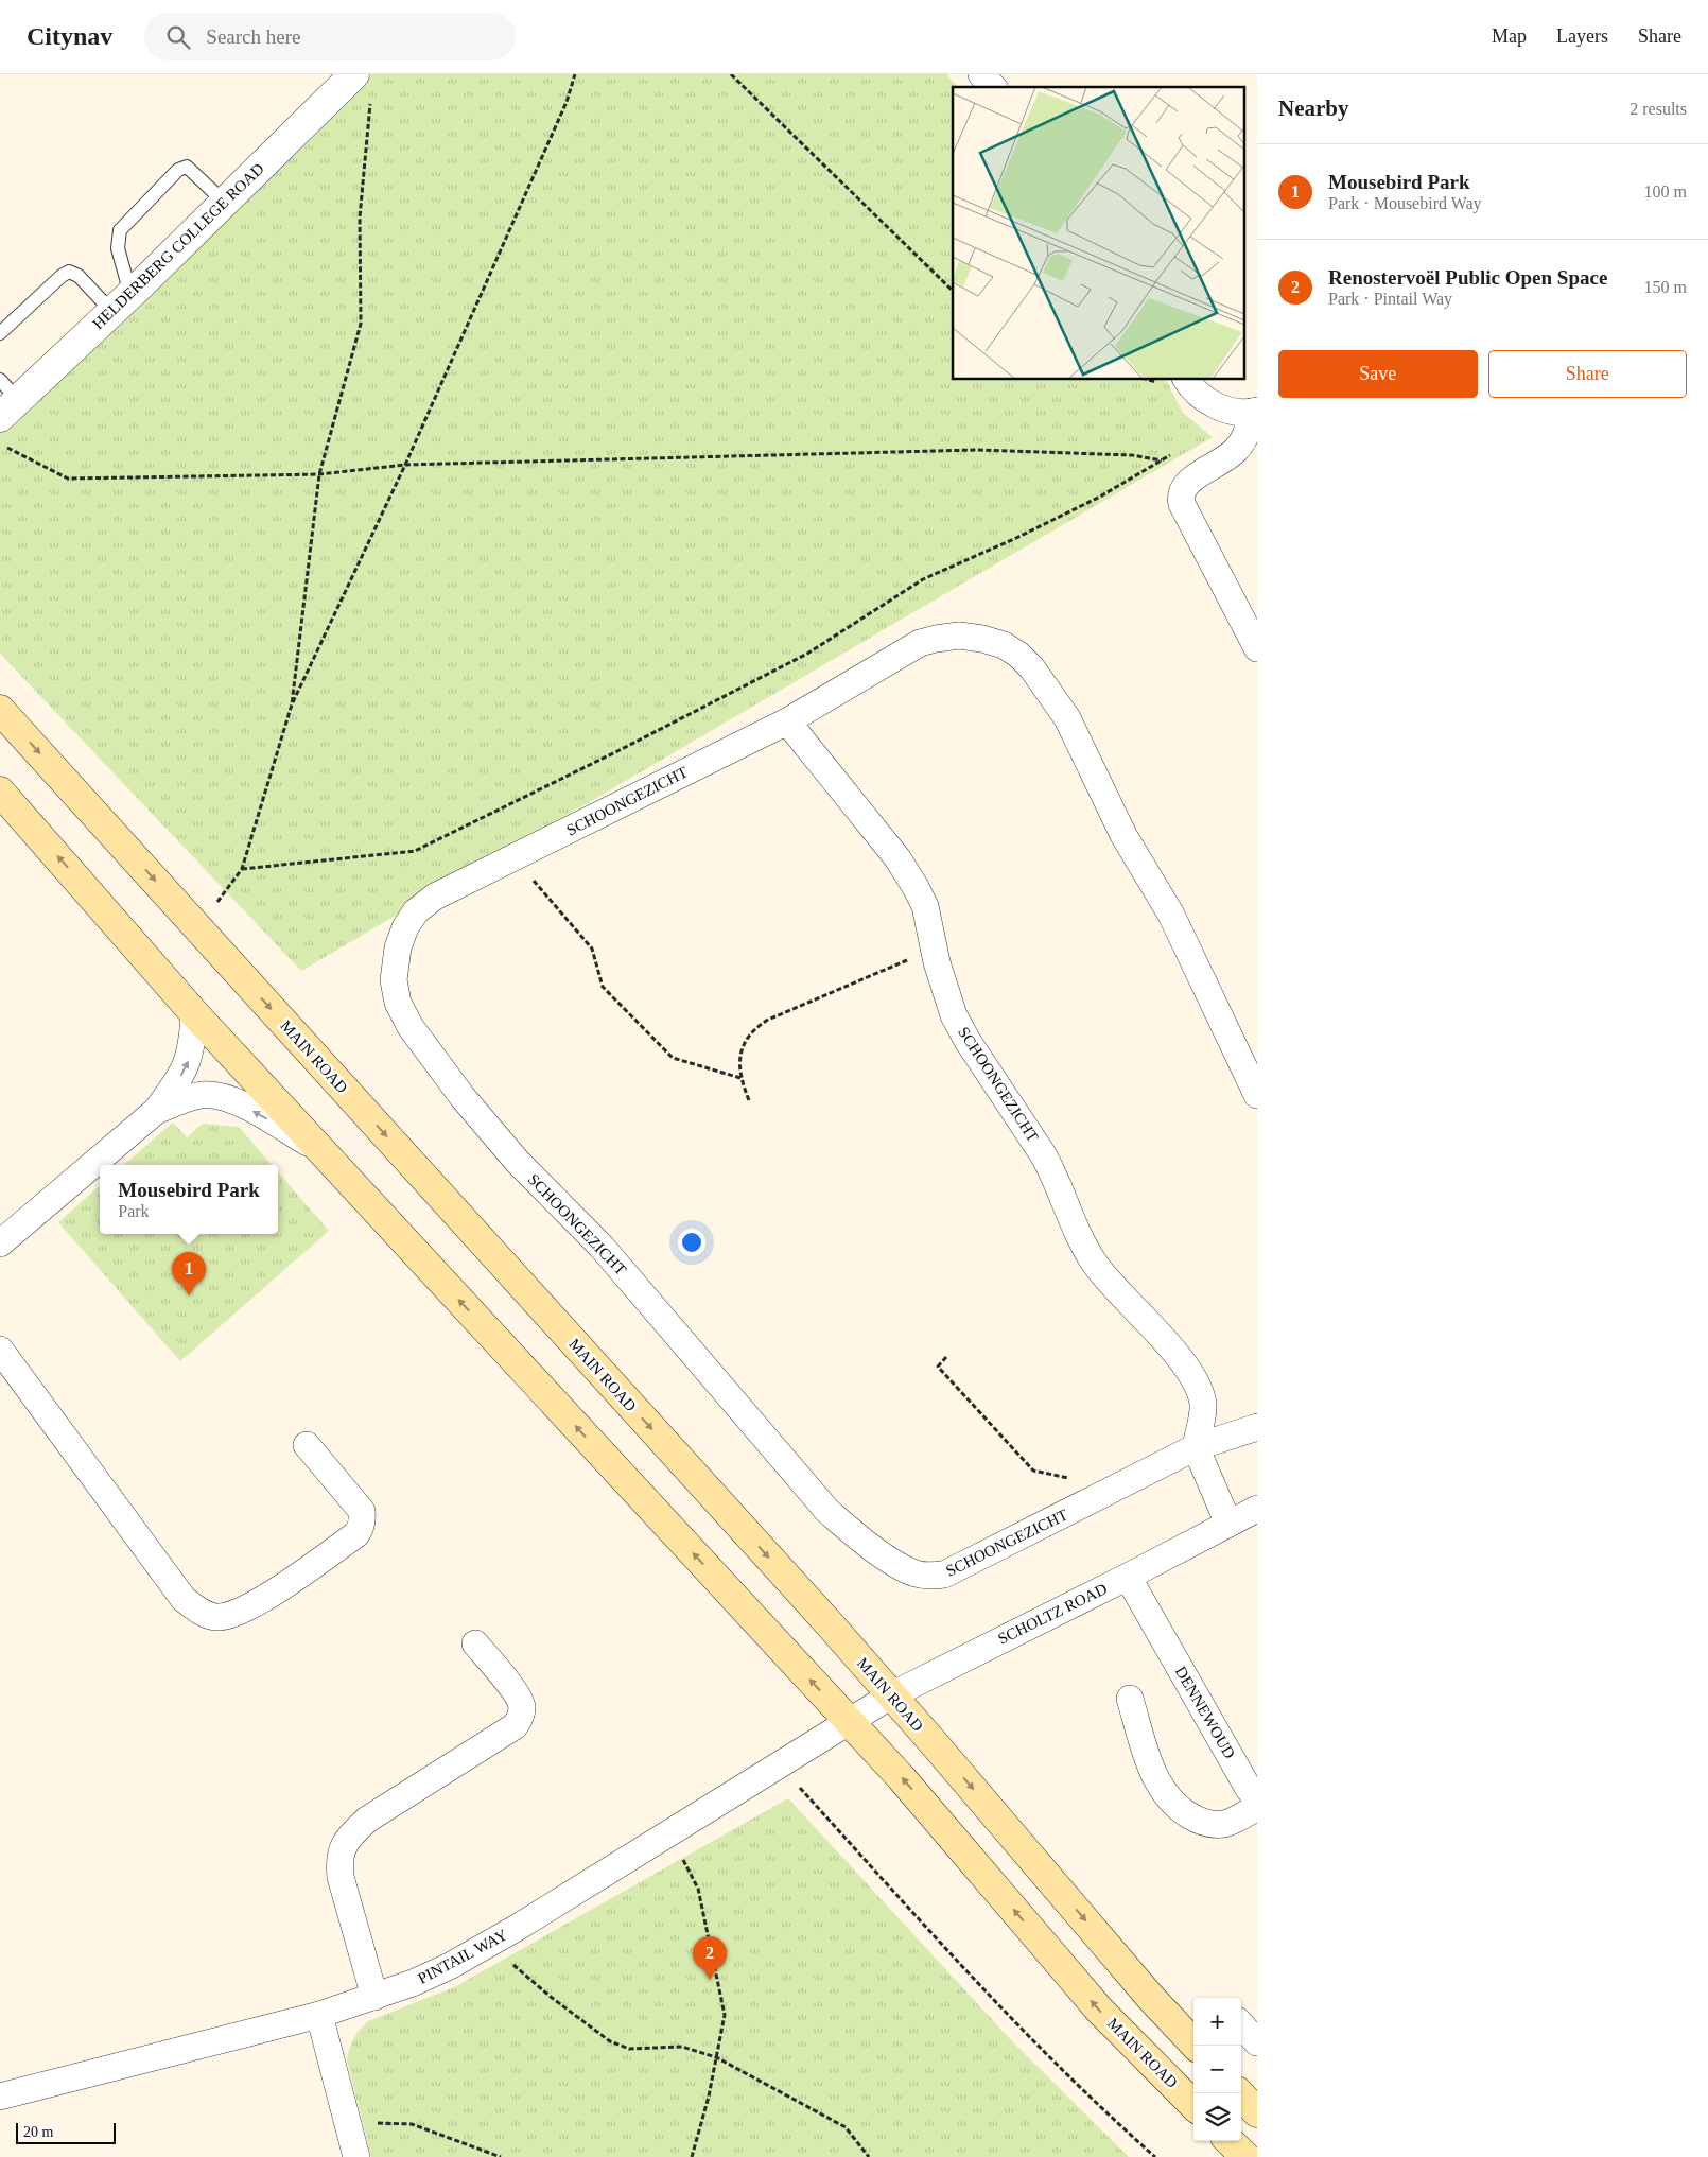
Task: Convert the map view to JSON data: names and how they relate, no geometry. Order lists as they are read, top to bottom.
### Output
{
  "streets": {
    "main road": ["MAIN ROAD"],
    "street": [
      "HELDERBERG COLLEGE ROAD",
      "SCHOONGEZICHT",
      "SCHOLTZ ROAD",
      "DENNEWOUD",
      "PINTAIL WAY"
    ]
  },
  "crossings": [
    ["MAIN ROAD", "SCHOLTZ ROAD"],
    ["MAIN ROAD", "PINTAIL WAY"],
    ["SCHOLTZ ROAD", "DENNEWOUD"],
    ["SCHOLTZ ROAD", "PINTAIL WAY"]
  ],
  "scale_bar": "20 m",
  "page": {
    "header": "Citynav",
    "search": "Search here",
    "nav": ["Map", "Layers", "Share"],
    "heading": ["Nearby", "2 results"],
    "list": [
      {
        "mark": "1",
        "name": "Mousebird Park",
        "note": "Park · Mousebird Way",
        "value": "100 m"
      },
      {
        "mark": "2",
        "name": "Renostervoël Public Open Space",
        "note": "Park · Pintail Way",
        "value": "150 m"
      }
    ],
    "buttons": ["Save", "Share"],
    "popup": ["Mousebird Park", "Park"],
    "pins": ["1", "2"],
    "map_buttons": ["+", "−"],
    "scale": "20 m"
  }
}
